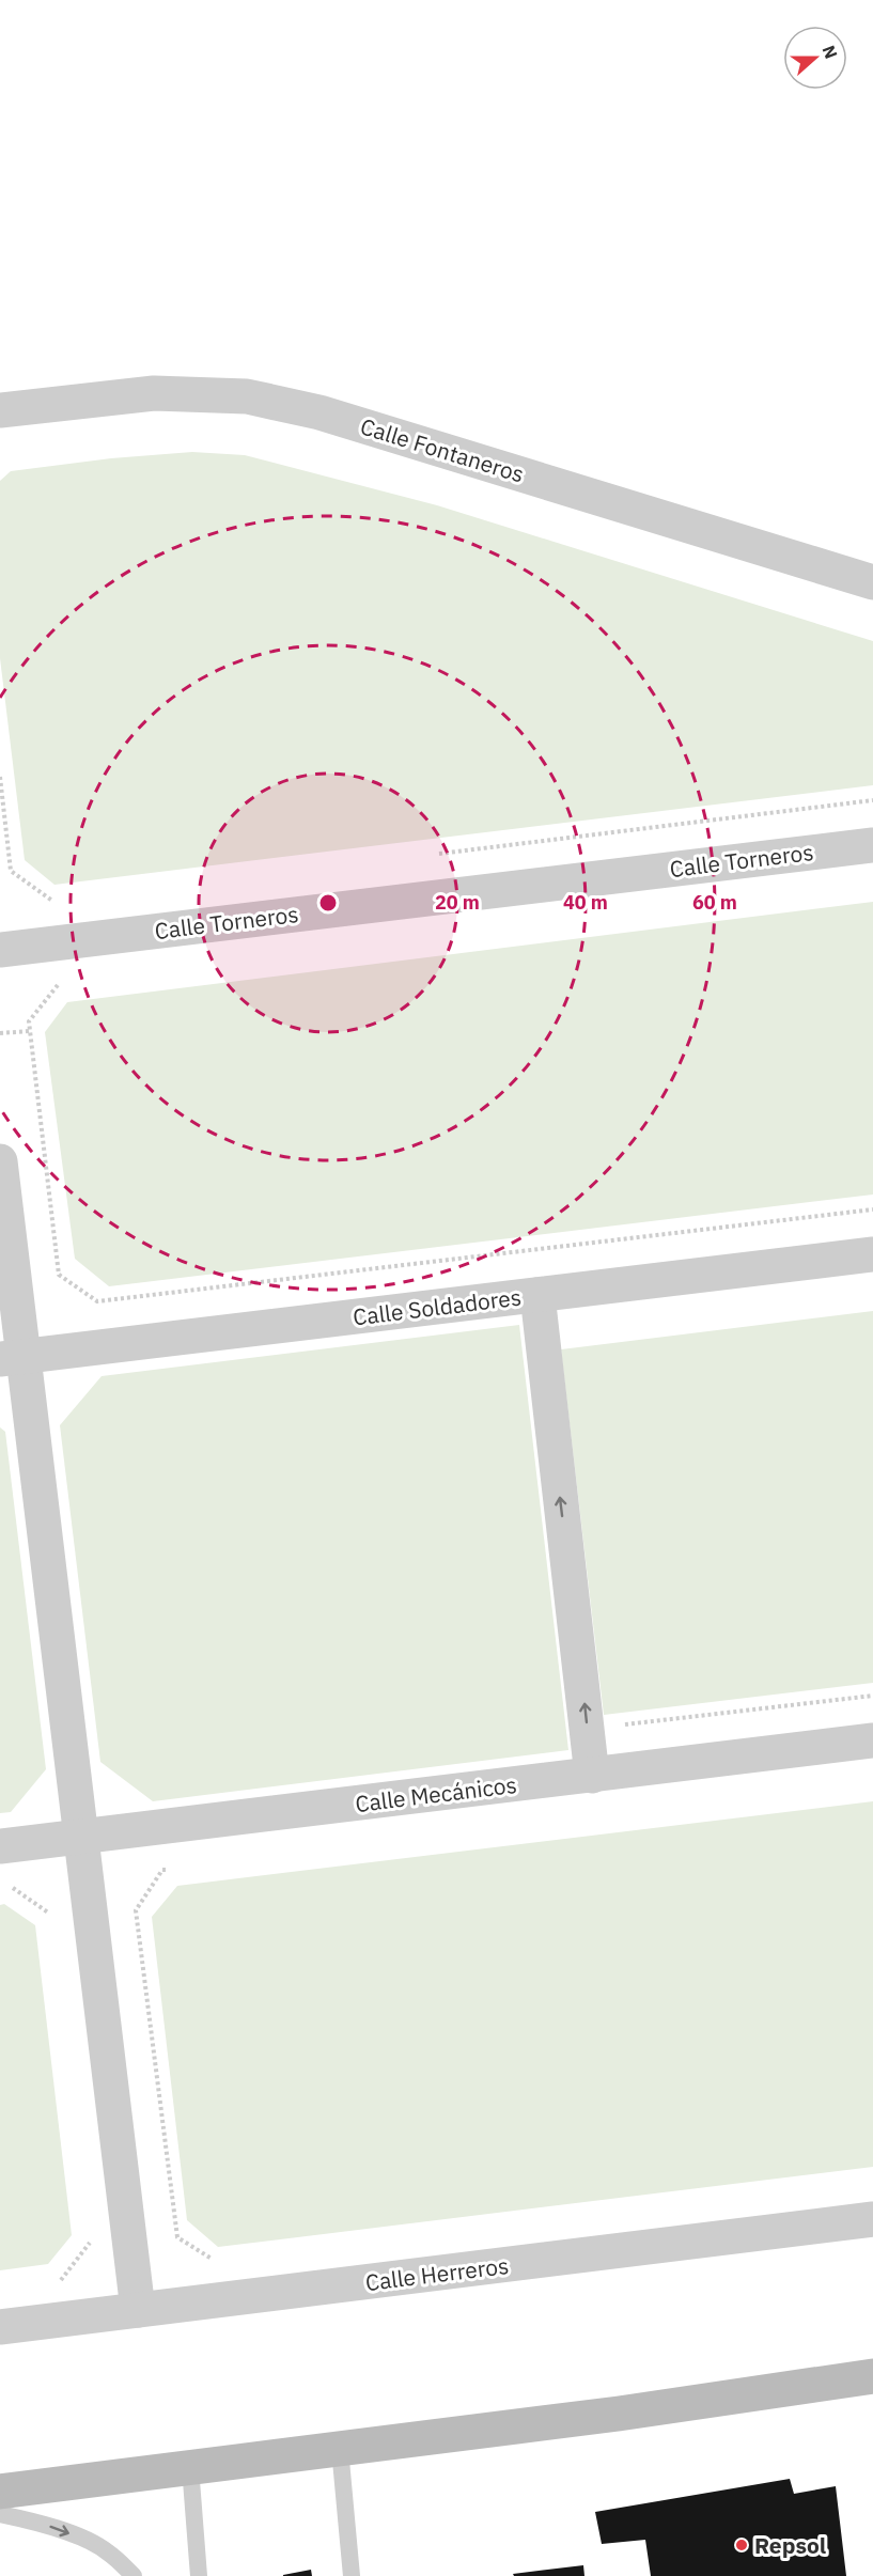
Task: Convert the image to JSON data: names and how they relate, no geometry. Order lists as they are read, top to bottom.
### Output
{
  "streets": {
    "street": [
      "Calle Fontaneros",
      "Calle Torneros",
      "Calle Soldadores",
      "Calle Mecánicos",
      "Calle Herreros"
    ]
  },
  "places": ["Repsol"],
  "north": "right",
  "rings": ["20 m", "40 m", "60 m"]
}
